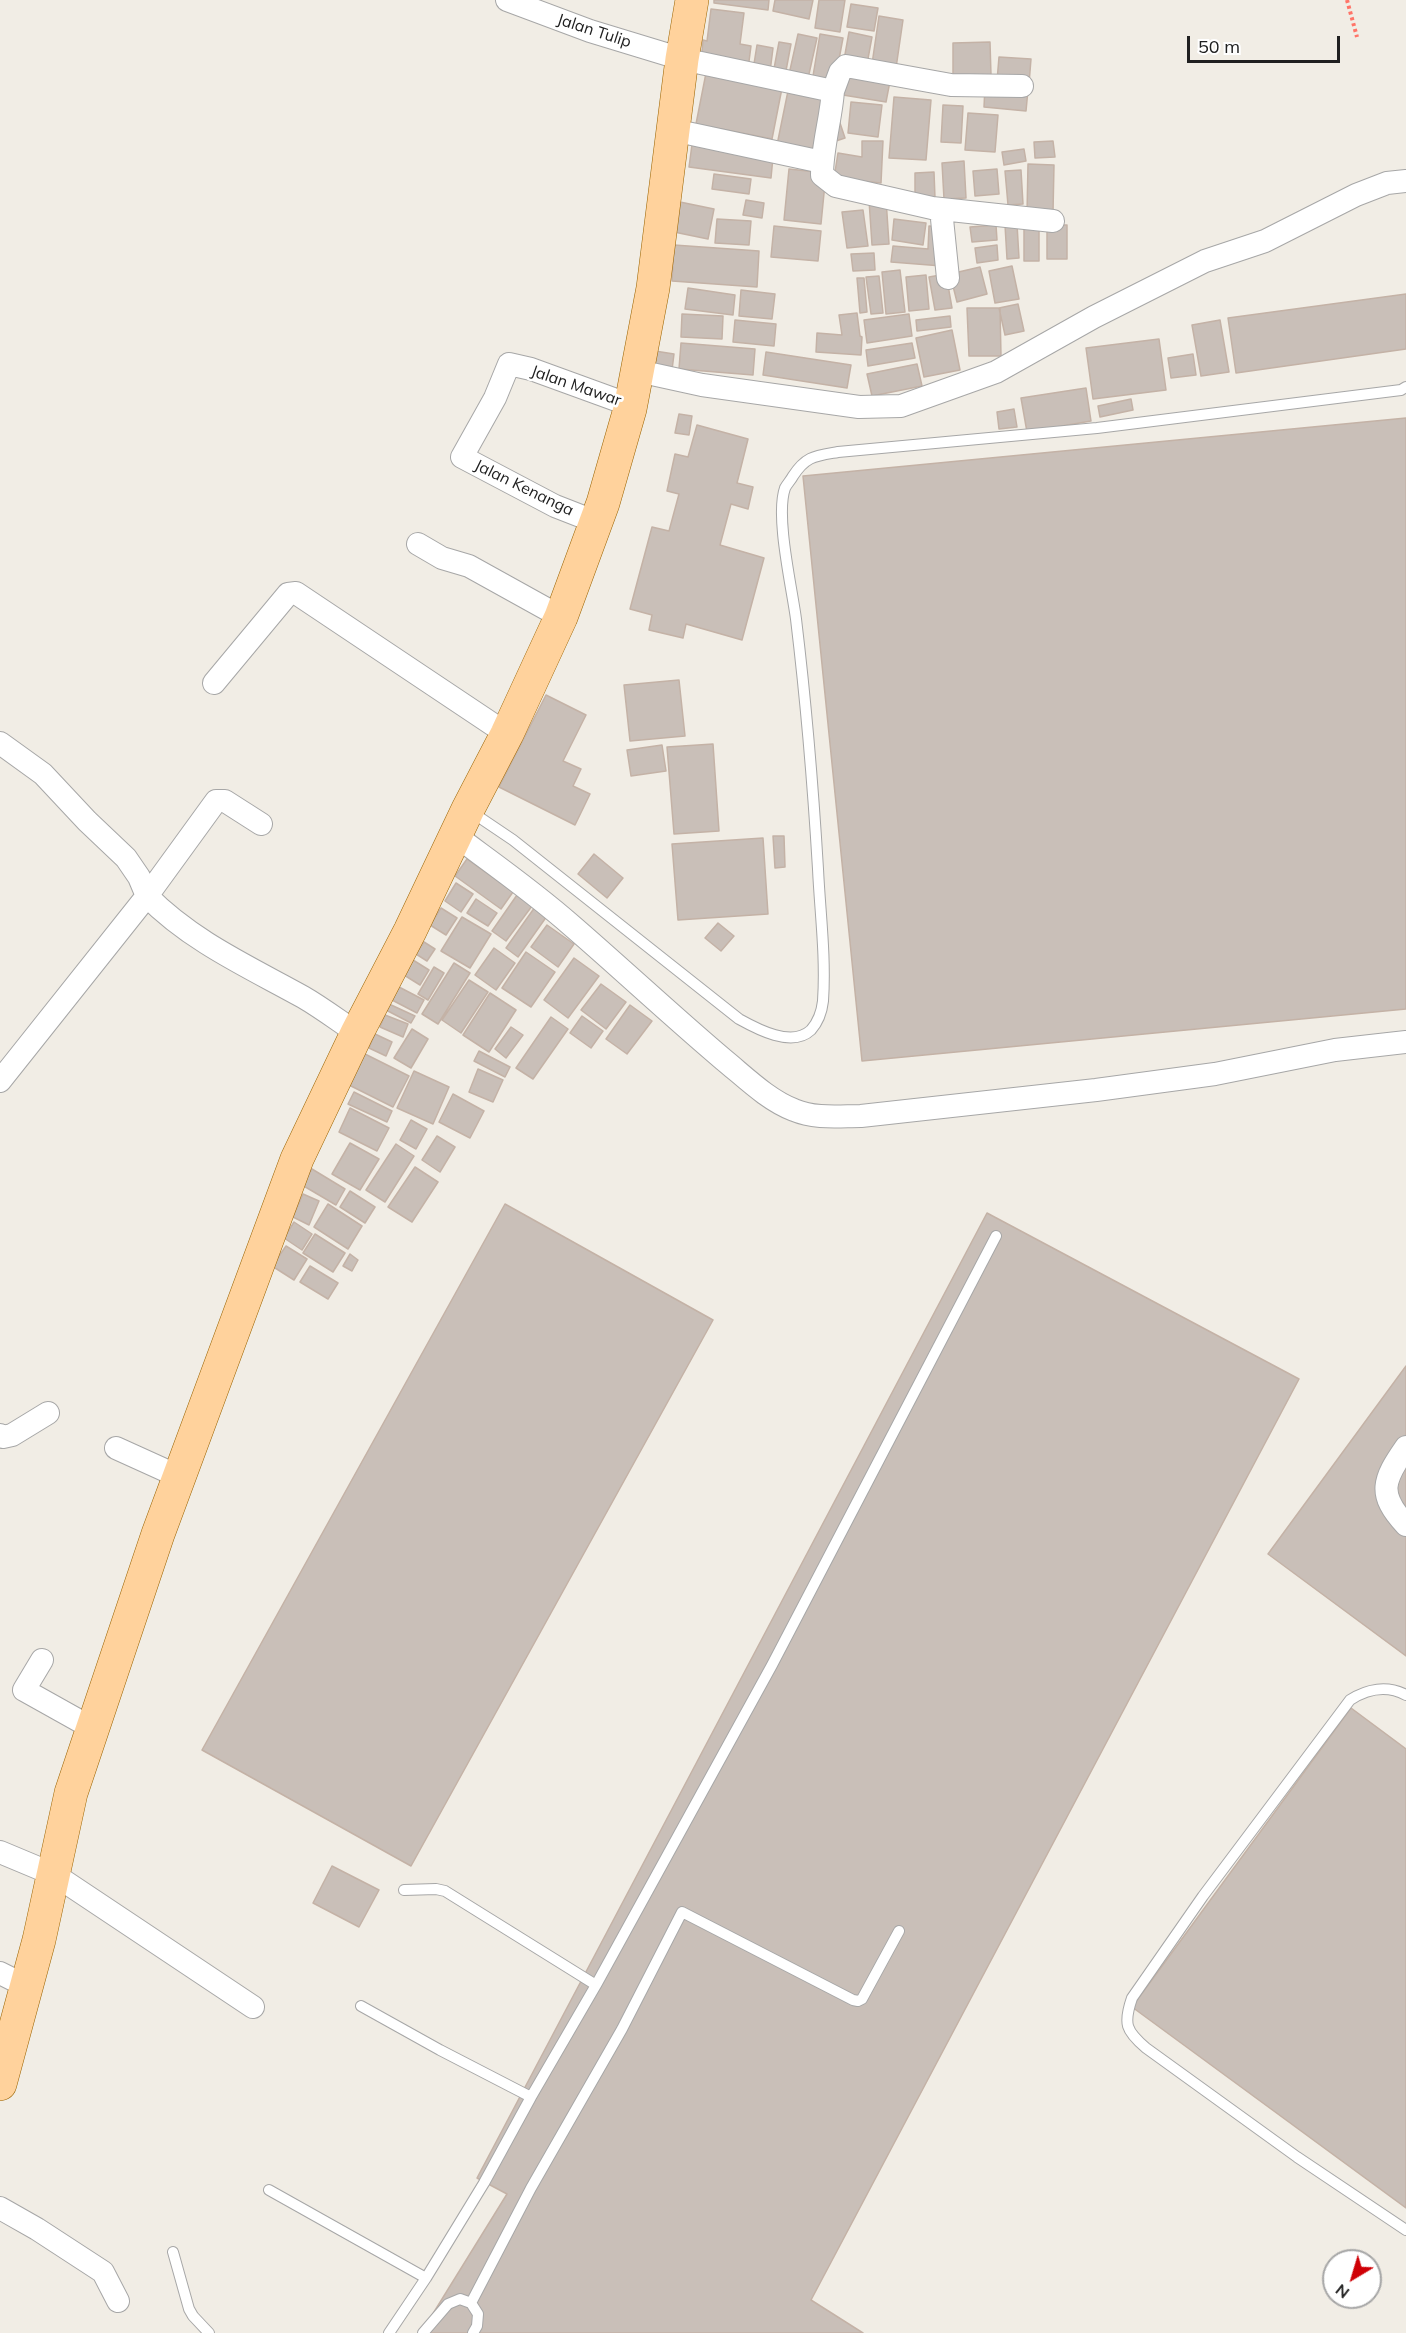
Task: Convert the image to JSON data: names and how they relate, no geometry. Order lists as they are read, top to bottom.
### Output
{
  "streets": {
    "street": ["Jalan Tulip", "Jalan Mawar", "Jalan Kenanga"]
  },
  "crossings": [
    ["Jalan Mawar", "Jalan Kenanga"]
  ],
  "scale_bar": "50 m",
  "north": "bottom left"
}
